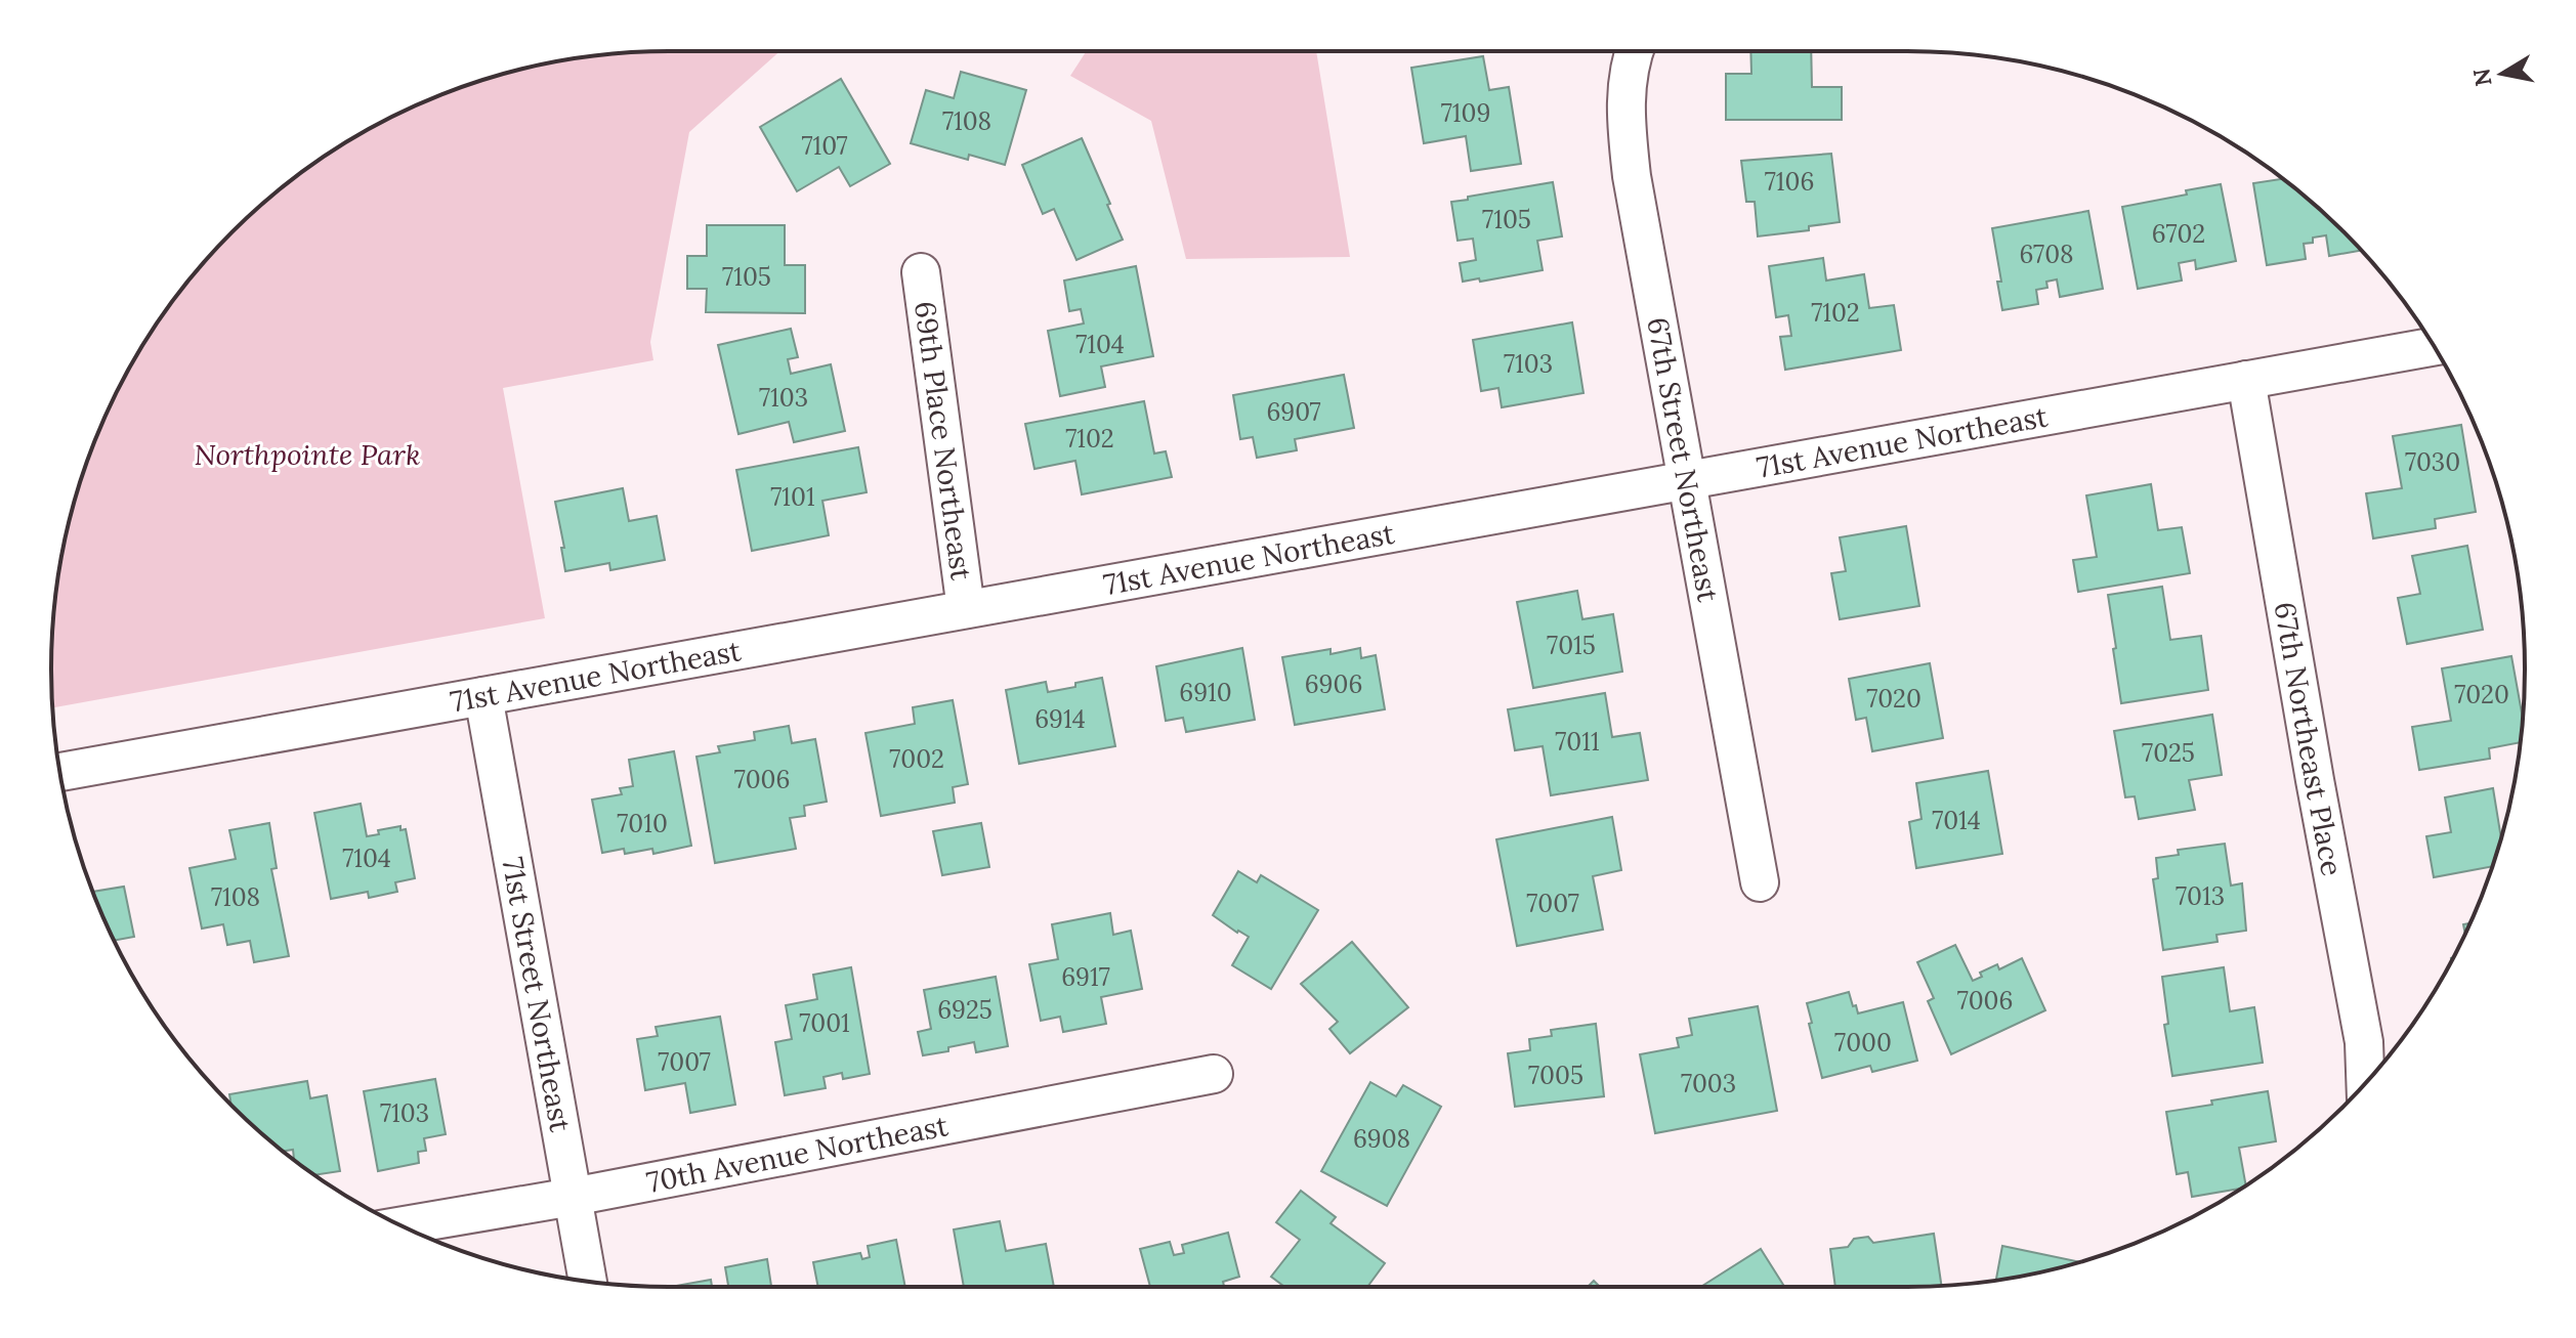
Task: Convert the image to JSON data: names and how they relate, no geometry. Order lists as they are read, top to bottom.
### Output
{
  "streets": {
    "street": [
      "69th Place Northeast",
      "71st Avenue Northeast",
      "67th Street Northeast",
      "67th Northeast Place",
      "71st Street Northeast",
      "70th Avenue Northeast"
    ]
  },
  "crossings": [
    ["69th Place Northeast", "71st Avenue Northeast"],
    ["71st Avenue Northeast", "67th Street Northeast"],
    ["71st Avenue Northeast", "67th Northeast Place"],
    ["71st Avenue Northeast", "71st Street Northeast"],
    ["71st Street Northeast", "70th Avenue Northeast"]
  ],
  "parks": ["Northpointe Park"],
  "house_numbers": [
    "7109",
    "7108",
    "7107",
    "7106",
    "7105",
    "6702",
    "6708",
    "7105",
    "7102",
    "7104",
    "7103",
    "7103",
    "6907",
    "7102",
    "7030",
    "7101",
    "7015",
    "6906",
    "6910",
    "7020",
    "7020",
    "6914",
    "7011",
    "7025",
    "7002",
    "7006",
    "7014",
    "7010",
    "7104",
    "7013",
    "7108",
    "7007",
    "6917",
    "7006",
    "6925",
    "7001",
    "7000",
    "7007",
    "7005",
    "7003",
    "7103",
    "6908"
  ],
  "north": "left"
}
